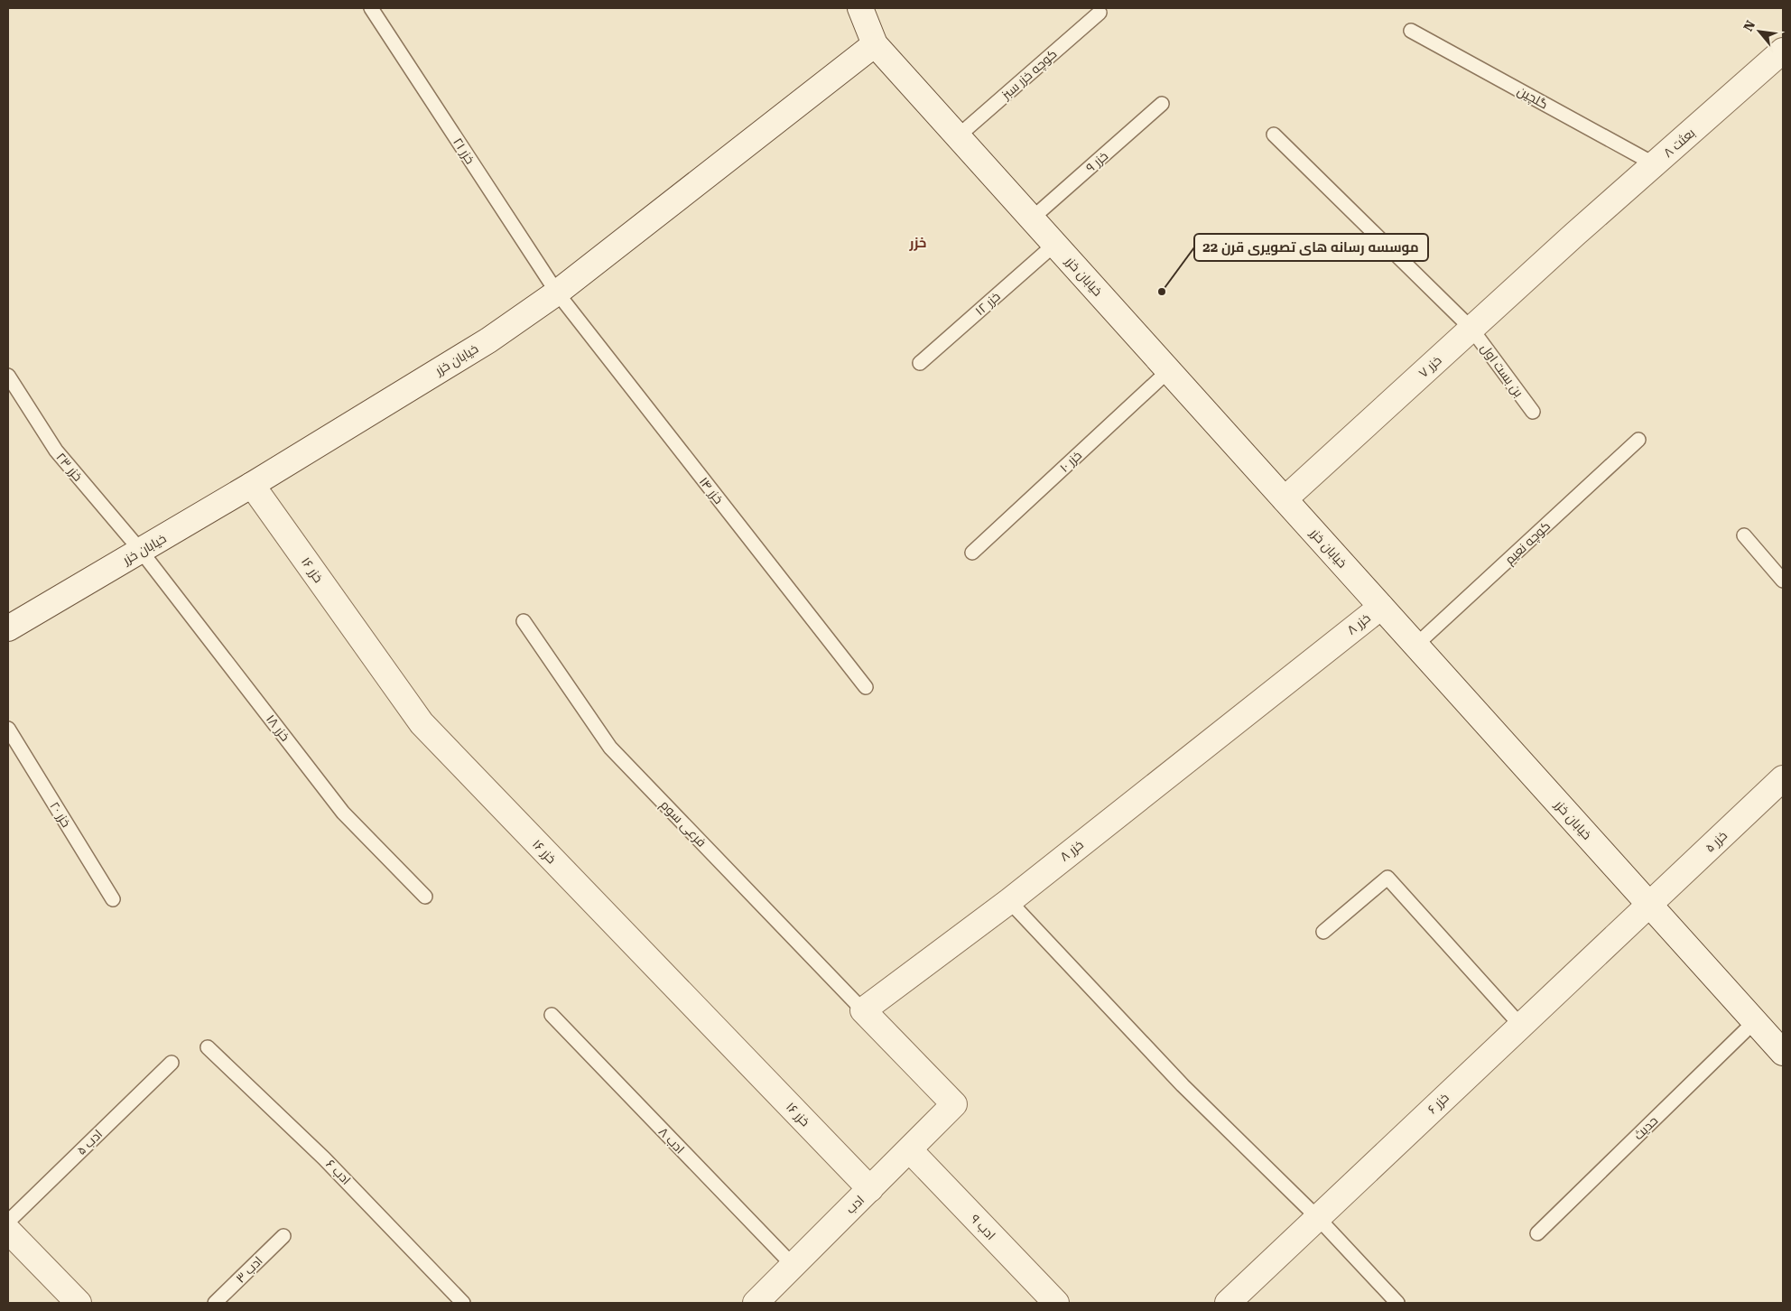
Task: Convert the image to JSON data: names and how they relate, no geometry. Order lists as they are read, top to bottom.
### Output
{
  "streets": {
    "street": [
      "بعثت ۸",
      "خیابان خزر",
      "خزر ۷",
      "خزر ۱۶",
      "خزر ۸",
      "خزر ۵",
      "خزر ۶",
      "ادب",
      "ادب ۹"
    ],
    "lane": [
      "کوچه خزر سبز",
      "گلچین",
      "خزر ۲۱",
      "خزر ۹",
      "خزر ۱۲",
      "بن بست اول",
      "خزر ۱۰",
      "خزر ۲۳",
      "خزر ۱۴",
      "کوچه نعیم",
      "خزر ۱۸",
      "خزر ۲۰",
      "فرعی سوم",
      "حدیث",
      "ادب ۸",
      "ادب ۵",
      "ادب ۶",
      "ادب ۳"
    ]
  },
  "crossings": [
    ["کوچه خزر سبز", "خیابان خزر"],
    ["گلچین", "بعثت ۸"],
    ["بعثت ۸", "خزر ۷"],
    ["خزر ۲۱", "خیابان خزر"],
    ["خزر ۲۱", "خزر ۱۴"],
    ["خزر ۹", "خیابان خزر"],
    ["خیابان خزر", "خزر ۱۲"],
    ["خیابان خزر", "خزر ۷"],
    ["خیابان خزر", "خزر ۱۰"],
    ["خیابان خزر", "خزر ۲۳"],
    ["خیابان خزر", "خزر ۱۴"],
    ["خیابان خزر", "کوچه نعیم"],
    ["خیابان خزر", "خزر ۱۶"],
    ["خیابان خزر", "خزر ۸"],
    ["خیابان خزر", "خزر ۱۸"],
    ["خیابان خزر", "خزر ۵"],
    ["خیابان خزر", "خزر ۶"],
    ["خیابان خزر", "حدیث"],
    ["خزر ۷", "بن بست اول"],
    ["خزر ۲۳", "خزر ۱۸"],
    ["خزر ۱۶", "ادب"],
    ["خزر ۸", "فرعی سوم"],
    ["خزر ۸", "ادب"],
    ["فرعی سوم", "ادب"],
    ["خزر ۵", "خزر ۶"],
    ["ادب ۸", "ادب"],
    ["ادب", "ادب ۹"]
  ],
  "districts": ["خزر"],
  "places": ["موسسه رسانه های تصویری قرن 22"],
  "north": "top left"
}
